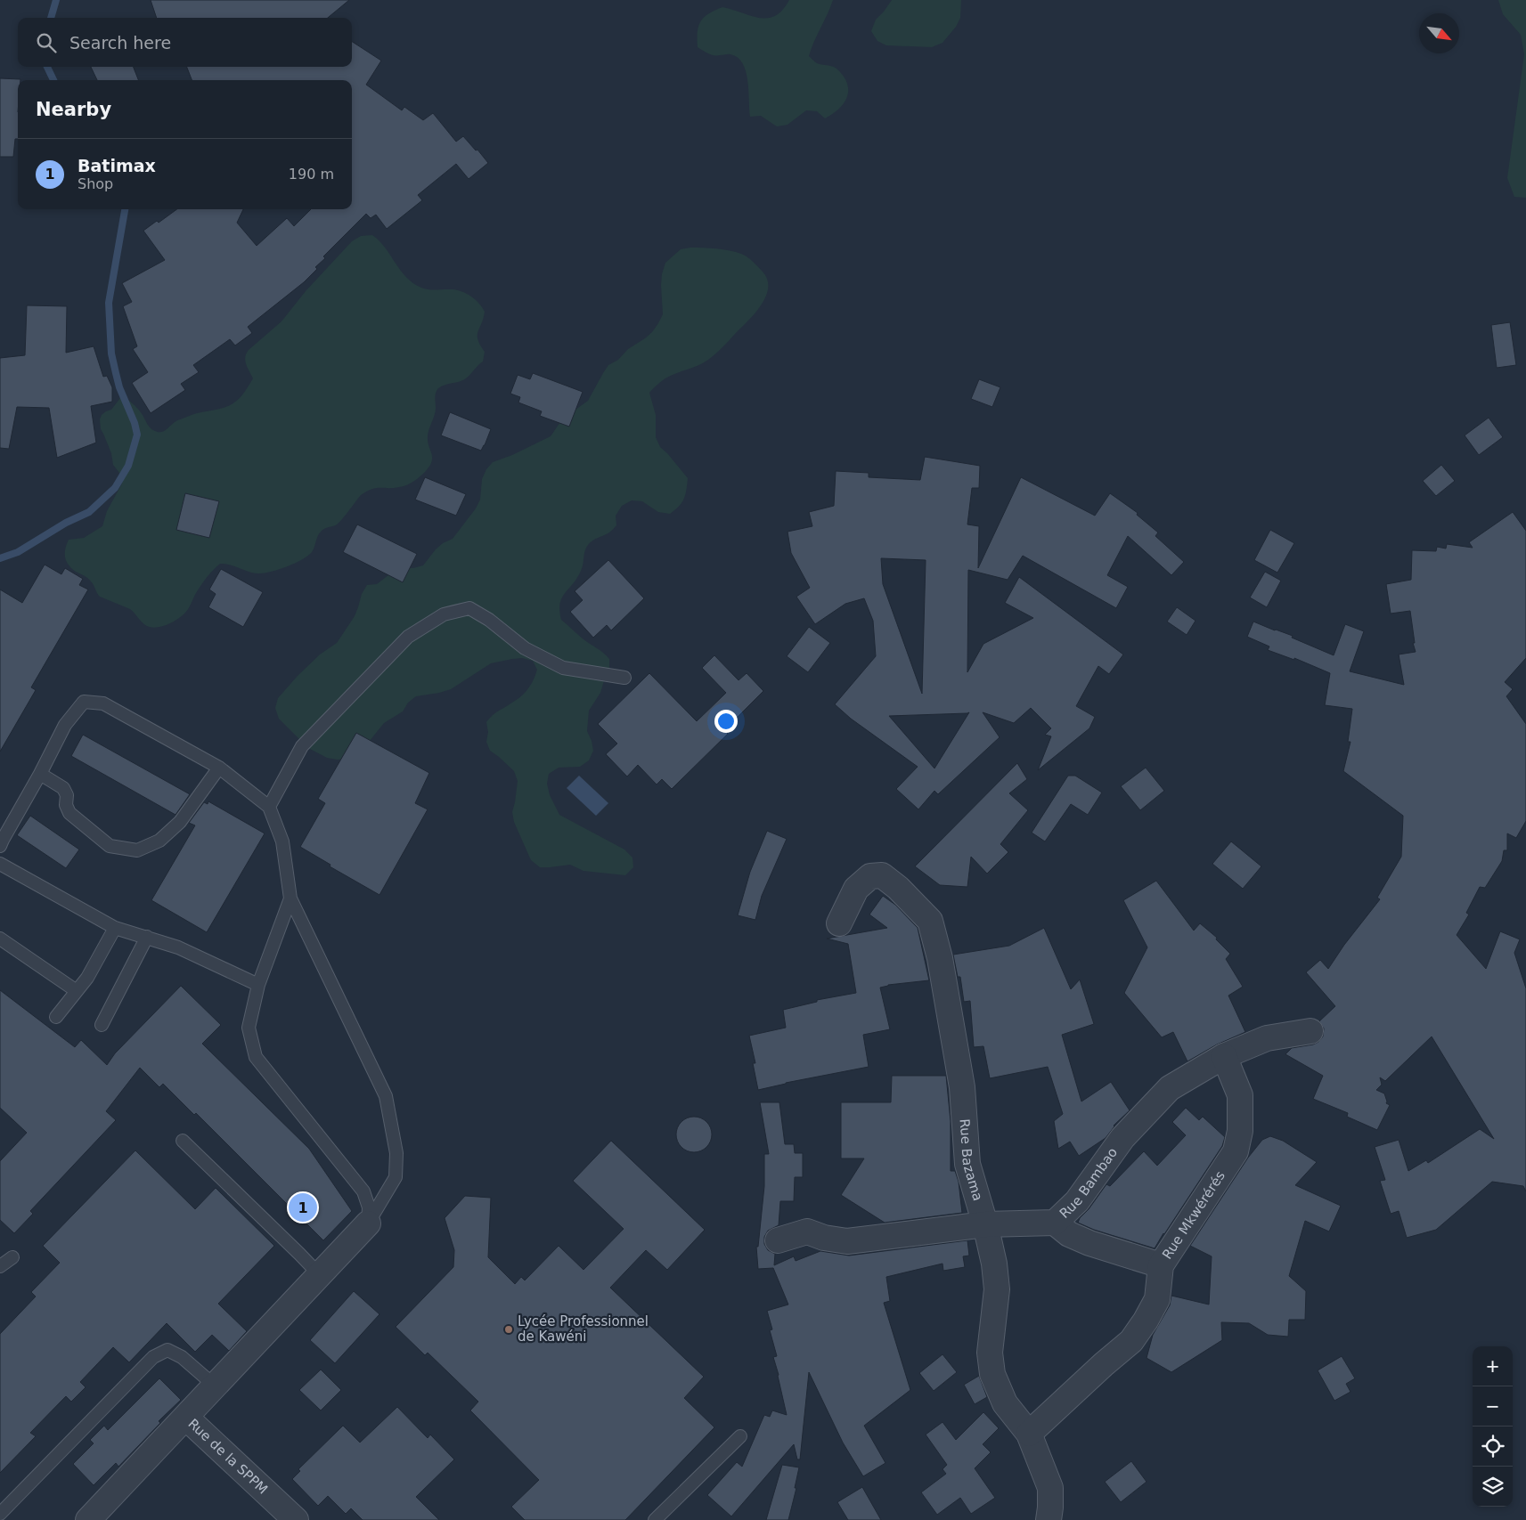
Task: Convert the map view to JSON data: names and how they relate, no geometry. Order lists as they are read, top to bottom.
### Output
{
  "streets": {
    "street": [
      "Rue Bazama",
      "Rue Bambao",
      "Rue Mkwérérés",
      "Rue de la SPPM"
    ]
  },
  "crossings": [
    ["Rue Bazama", "Rue Bambao"],
    ["Rue Bazama", "Rue Mkwérérés"],
    ["Rue Bambao", "Rue Mkwérérés"]
  ],
  "places": ["Lycée Professionnel de Kawéni"],
  "north": "bottom right",
  "page": {
    "search": "Search here",
    "heading": "Nearby",
    "list": [
      {
        "mark": "1",
        "name": "Batimax",
        "note": "Shop",
        "value": "190 m"
      }
    ],
    "pins": "1",
    "map_buttons": ["+", "−"]
  }
}
